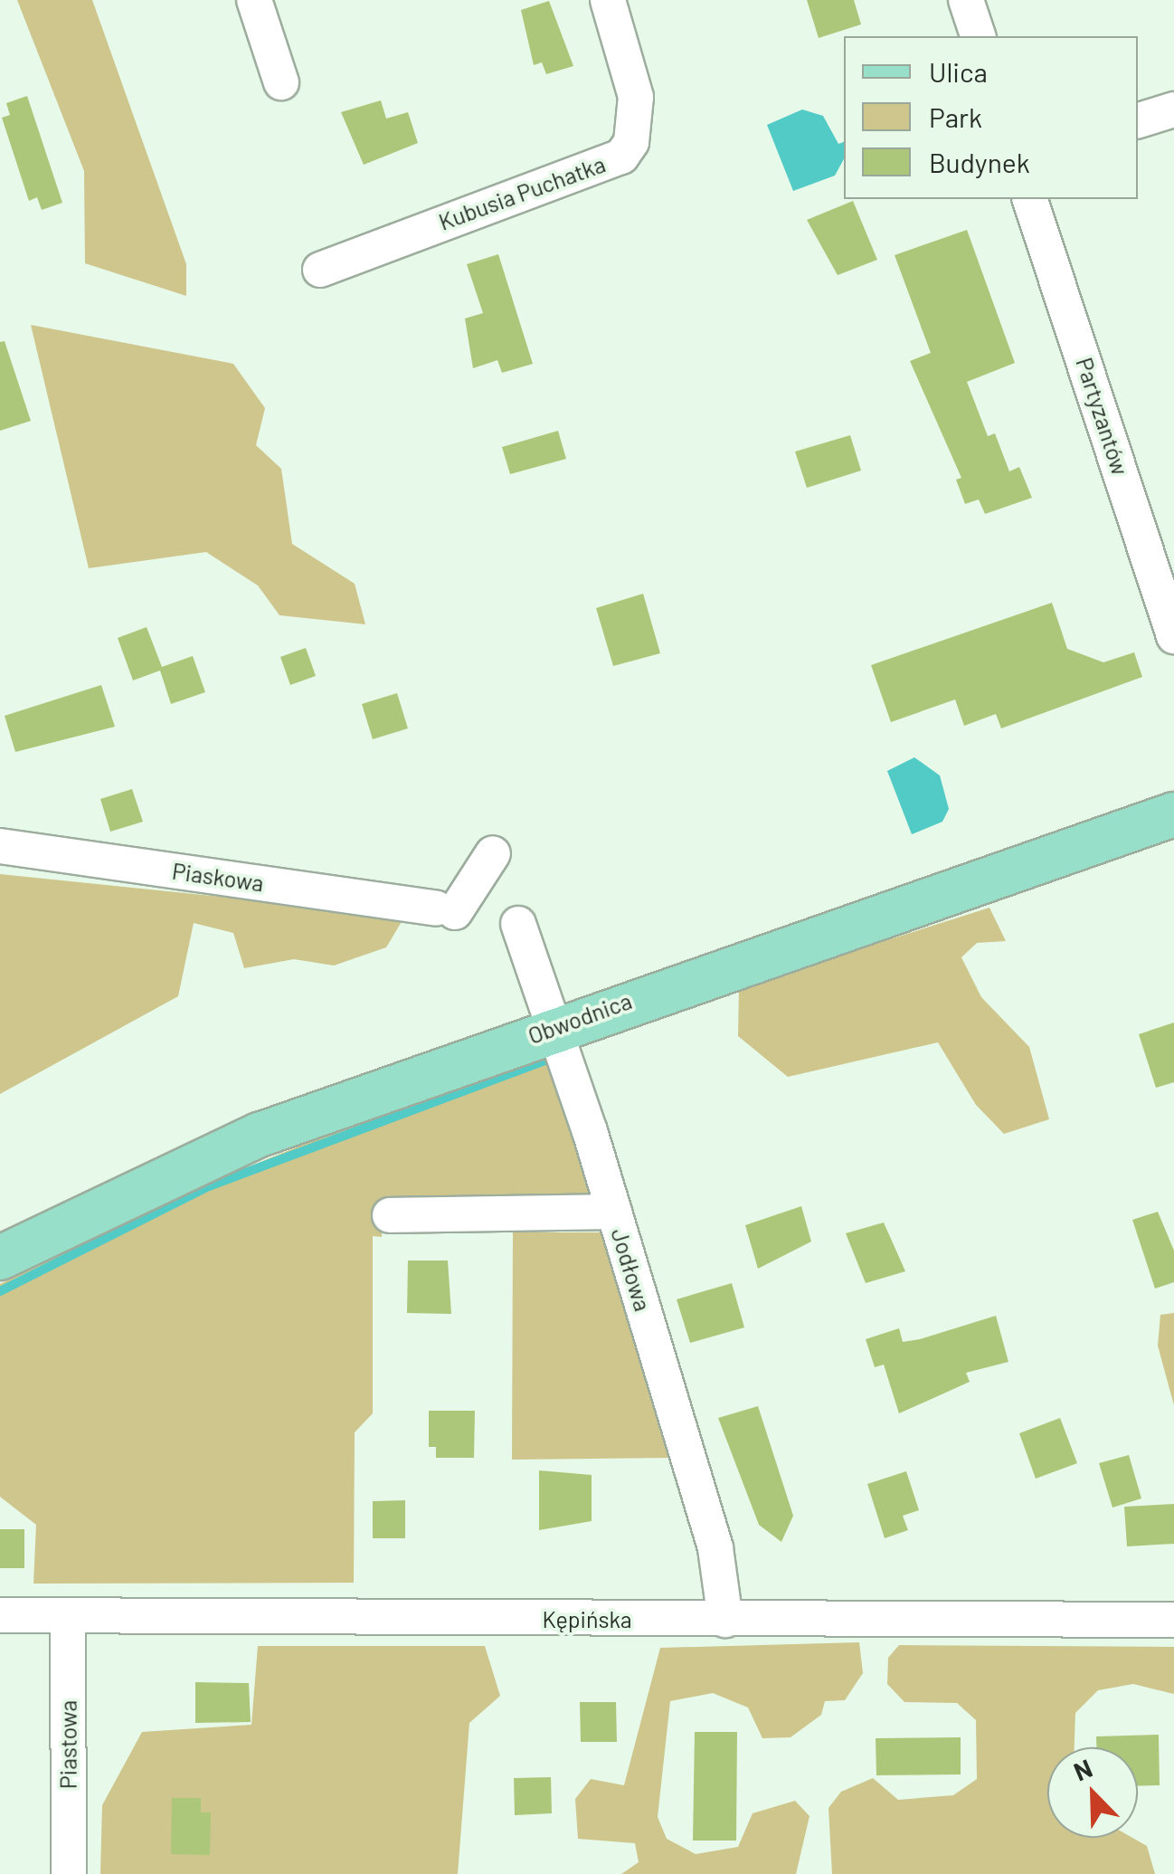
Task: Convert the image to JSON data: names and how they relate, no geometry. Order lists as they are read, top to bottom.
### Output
{
  "streets": {
    "main road": ["Obwodnica"],
    "street": [
      "Kubusia Puchatka",
      "Partyzantów",
      "Piaskowa",
      "Jodłowa",
      "Kępińska",
      "Piastowa"
    ]
  },
  "crossings": [
    ["Obwodnica", "Jodłowa"],
    ["Jodłowa", "Kępińska"],
    ["Kępińska", "Piastowa"]
  ],
  "legend": ["Ulica", "Park", "Budynek"],
  "north": "top left"
}
